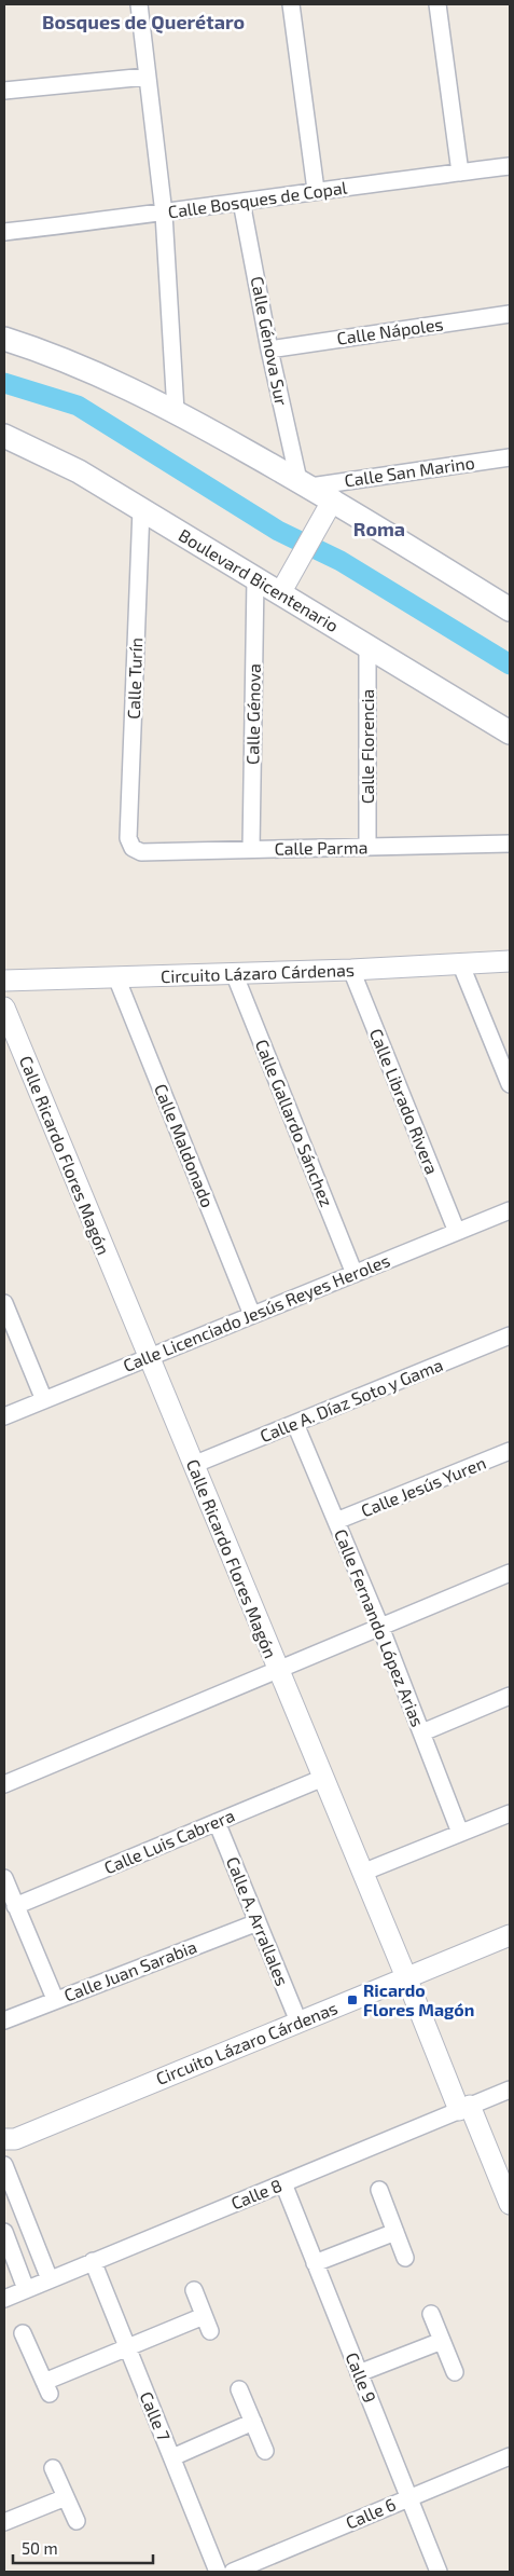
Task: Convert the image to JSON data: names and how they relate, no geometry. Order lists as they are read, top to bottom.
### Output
{
  "streets": {
    "main road": ["Boulevard Bicentenario"],
    "street": [
      "Calle Bosques de Copal",
      "Calle Nápoles",
      "Calle Génova Sur",
      "Calle San Marino",
      "Calle Turín",
      "Calle Génova",
      "Calle Florencia",
      "Calle Parma",
      "Circuito Lázaro Cárdenas",
      "Calle Librado Rivera",
      "Calle Gallardo Sánchez",
      "Calle Maldonado",
      "Calle Ricardo Flores Magón",
      "Calle Licenciado Jesús Reyes Heroles",
      "Calle A. Díaz Soto y Gama",
      "Calle Jesús Yuren",
      "Calle Fernando López Arias",
      "Calle Luis Cabrera",
      "Calle A. Arrallales",
      "Calle Juan Sarabia",
      "Calle 8",
      "Calle 9",
      "Calle 7",
      "Calle 6"
    ]
  },
  "crossings": [
    ["Calle Bosques de Copal", "Calle Génova Sur"],
    ["Calle Nápoles", "Calle Génova Sur"],
    ["Calle Génova Sur", "Calle San Marino"],
    ["Boulevard Bicentenario", "Calle Turín"],
    ["Boulevard Bicentenario", "Calle Génova"],
    ["Boulevard Bicentenario", "Calle Florencia"],
    ["Calle Turín", "Calle Parma"],
    ["Calle Génova", "Calle Parma"],
    ["Calle Florencia", "Calle Parma"],
    ["Circuito Lázaro Cárdenas", "Calle Librado Rivera"],
    ["Circuito Lázaro Cárdenas", "Calle Gallardo Sánchez"],
    ["Circuito Lázaro Cárdenas", "Calle Maldonado"],
    ["Circuito Lázaro Cárdenas", "Calle Ricardo Flores Magón"],
    ["Circuito Lázaro Cárdenas", "Calle A. Arrallales"],
    ["Calle Librado Rivera", "Calle Licenciado Jesús Reyes Heroles"],
    ["Calle Gallardo Sánchez", "Calle Licenciado Jesús Reyes Heroles"],
    ["Calle Maldonado", "Calle Licenciado Jesús Reyes Heroles"],
    ["Calle Ricardo Flores Magón", "Calle Licenciado Jesús Reyes Heroles"],
    ["Calle Ricardo Flores Magón", "Calle A. Díaz Soto y Gama"],
    ["Calle Ricardo Flores Magón", "Calle Luis Cabrera"],
    ["Calle Ricardo Flores Magón", "Calle 8"],
    ["Calle A. Díaz Soto y Gama", "Calle Fernando López Arias"],
    ["Calle Jesús Yuren", "Calle Fernando López Arias"],
    ["Calle Luis Cabrera", "Calle A. Arrallales"],
    ["Calle A. Arrallales", "Calle Juan Sarabia"],
    ["Calle 8", "Calle 9"],
    ["Calle 8", "Calle 7"],
    ["Calle 9", "Calle 6"]
  ],
  "districts": ["Bosques de Querétaro", "Roma"],
  "places": {
    "transit": ["Ricardo Flores Magón"]
  },
  "scale_bar": "50 m"
}
